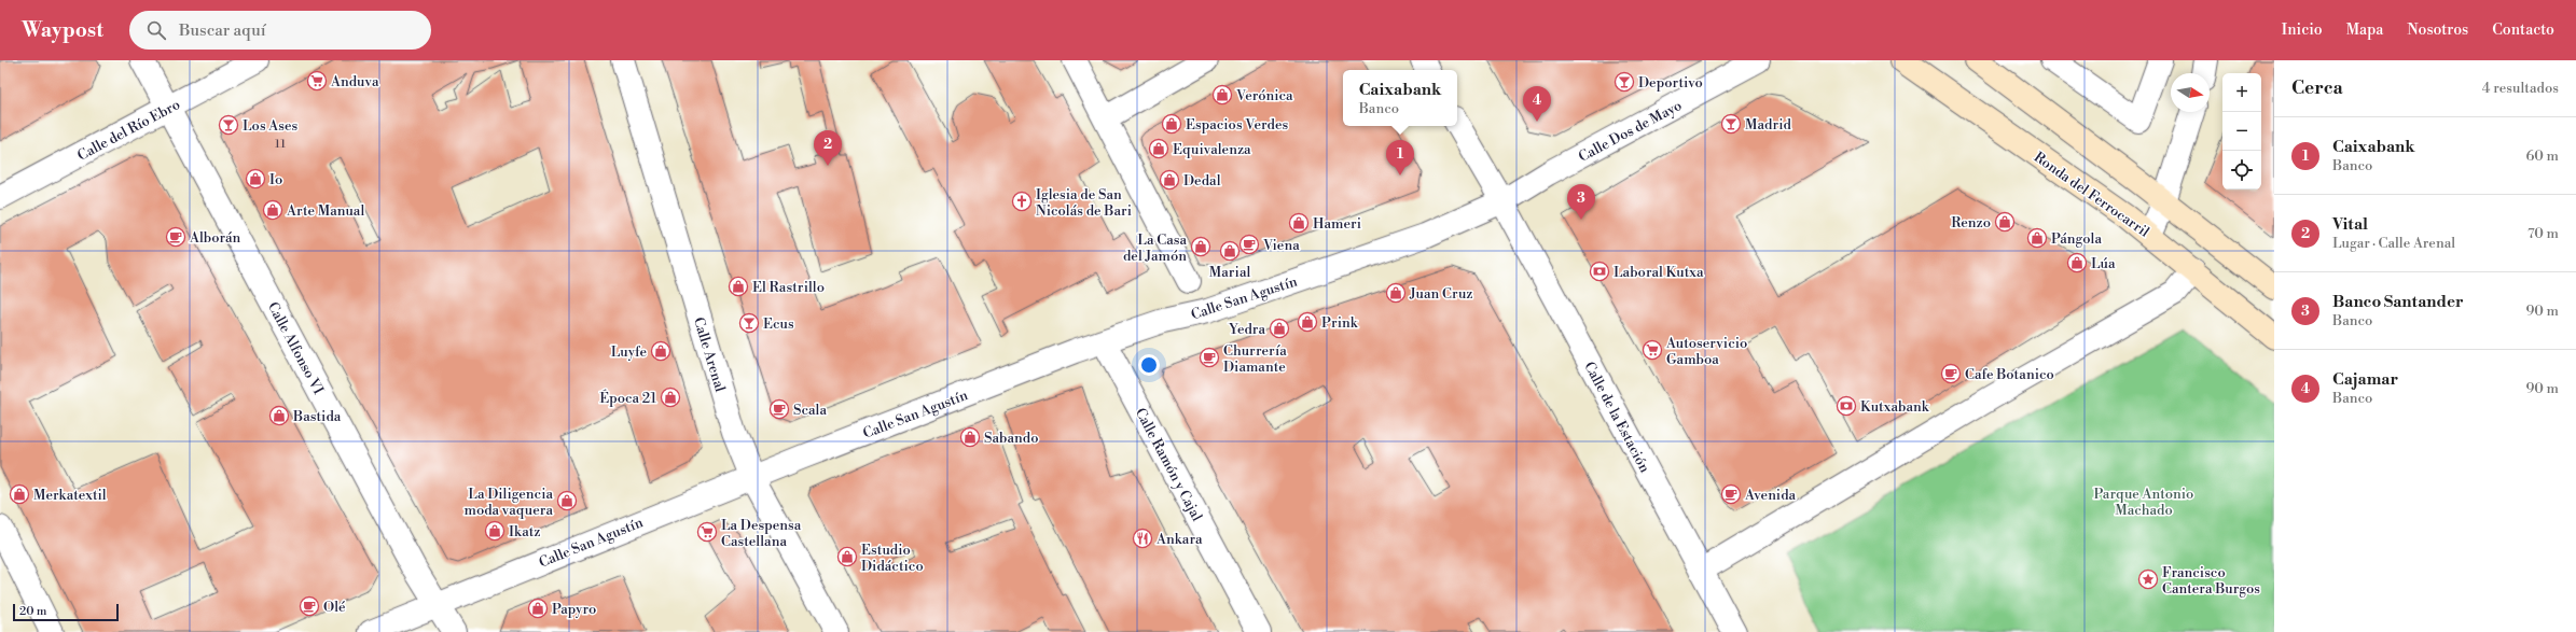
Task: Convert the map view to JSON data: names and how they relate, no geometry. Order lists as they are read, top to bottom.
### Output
{
  "streets": {
    "main road": ["Ronda del Ferrocarril"],
    "street": [
      "Calle del Río Ebro",
      "Calle Dos de Mayo",
      "Calle San Agustín",
      "Calle Alfonso VI",
      "Calle Arenal",
      "Calle de la Estación",
      "Calle Ramón y Cajal"
    ]
  },
  "crossings": [
    ["Calle del Río Ebro", "Calle Alfonso VI"],
    ["Calle Dos de Mayo", "Calle San Agustín"],
    ["Calle Dos de Mayo", "Calle de la Estación"],
    ["Calle San Agustín", "Calle Alfonso VI"],
    ["Calle San Agustín", "Calle Arenal"],
    ["Calle San Agustín", "Calle Ramón y Cajal"]
  ],
  "parks": ["Parque Antonio Machado"],
  "places": {
    "supermarket": ["Anduva", "Autoservicio Gamboa", "La Despensa Castellana"],
    "bar": [
      "Deportivo",
      "Madrid",
      "Los Ases",
      "Ecus"
    ],
    "shop": [
      "Verónica",
      "Espacios Verdes",
      "Equivalenza",
      "Io",
      "Dedal",
      "Arte Manual",
      "Renzo",
      "Hameri",
      "Pángola",
      "La Casa del Jamón",
      "Marial",
      "Lúa",
      "El Rastrillo",
      "Juan Cruz",
      "Prink",
      "Yedra",
      "Luyfe",
      "Época 21",
      "Bastida",
      "Sabando",
      "Merkatextil",
      "La Diligencia moda vaquera",
      "Ikatz",
      "Estudio Didáctico",
      "Papyro"
    ],
    "church": ["Iglesia de San Nicolás de Bari"],
    "cafe": [
      "Alborán",
      "Viena",
      "Churrería Diamante",
      "Cafe Botanico",
      "Scala",
      "Avenida",
      "Olé"
    ],
    "bank": ["Laboral Kutxa", "Kutxabank"],
    "restaurant": ["Ankara"],
    "place": ["Francisco Cantera Burgos"]
  },
  "house_numbers": ["11"],
  "scale_bar": "20 m",
  "north": "right",
  "page": {
    "header": "Waypost",
    "search": "Buscar aquí",
    "nav": [
      "Inicio",
      "Mapa",
      "Nosotros",
      "Contacto"
    ],
    "heading": ["Cerca", "4 resultados"],
    "popup": ["Caixabank", "Banco"],
    "map_buttons": ["+", "−"],
    "pins": [
      "4",
      "2",
      "1",
      "3"
    ],
    "list": [
      {
        "mark": "1",
        "name": "Caixabank",
        "note": "Banco",
        "value": "60 m"
      },
      {
        "mark": "2",
        "name": "Vital",
        "note": "Lugar · Calle Arenal",
        "value": "70 m"
      },
      {
        "mark": "3",
        "name": "Banco Santander",
        "note": "Banco",
        "value": "90 m"
      },
      {
        "mark": "4",
        "name": "Cajamar",
        "note": "Banco",
        "value": "90 m"
      }
    ],
    "scale": "20 m"
  }
}
